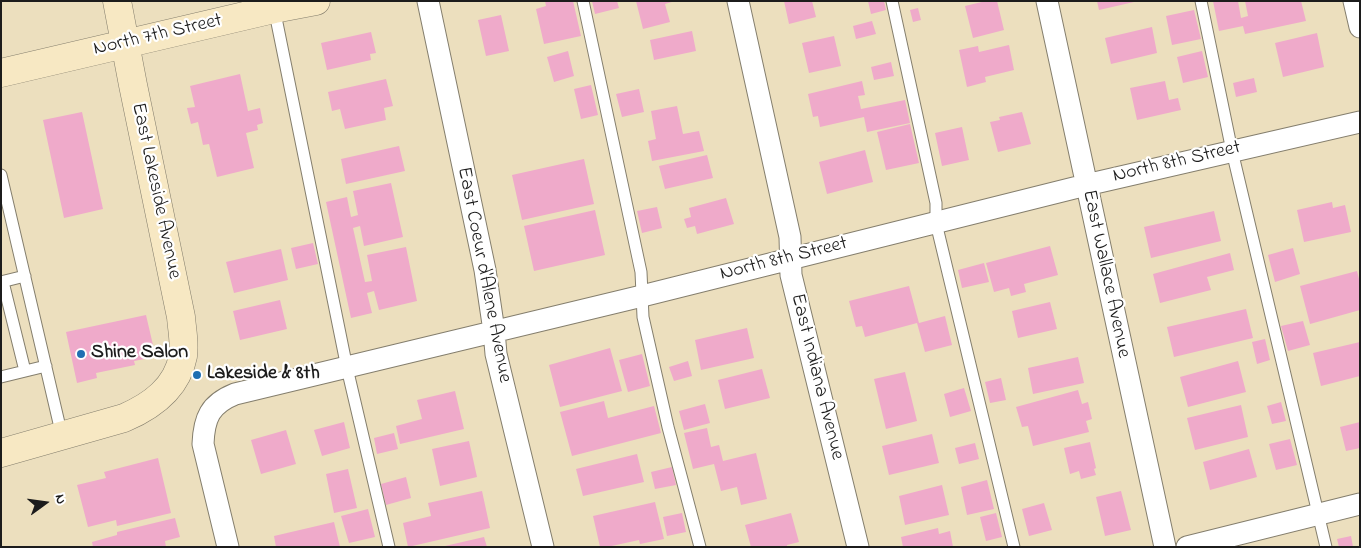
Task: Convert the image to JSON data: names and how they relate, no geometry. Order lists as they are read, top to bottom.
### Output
{
  "streets": {
    "street": [
      "North 7th Street",
      "North 8th Street",
      "East Lakeside Avenue",
      "East Wallace Avenue",
      "East Coeur d'Alene Avenue",
      "East Indiana Avenue"
    ]
  },
  "crossings": [
    ["North 7th Street", "East Lakeside Avenue"],
    ["North 8th Street", "East Wallace Avenue"],
    ["North 8th Street", "East Coeur d'Alene Avenue"],
    ["North 8th Street", "East Indiana Avenue"]
  ],
  "places": ["Shine Salon", "Lakeside & 8th"],
  "north": "right"
}
